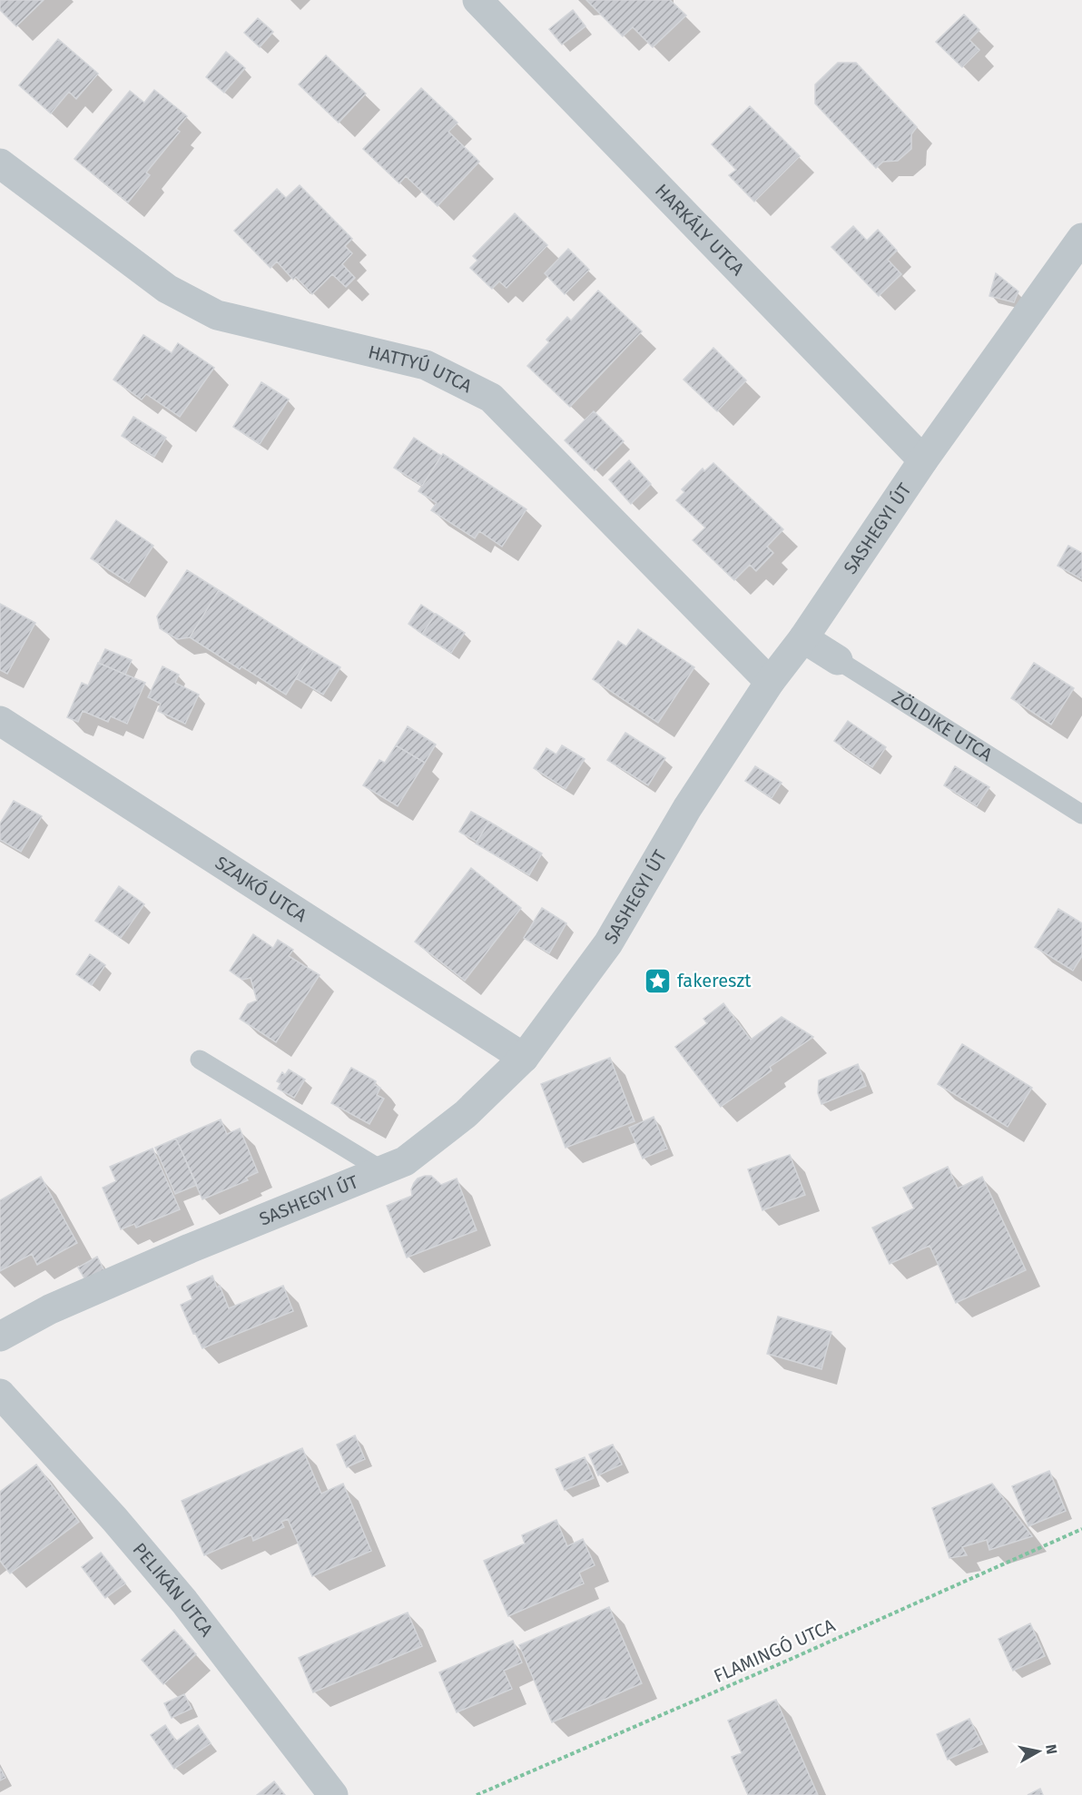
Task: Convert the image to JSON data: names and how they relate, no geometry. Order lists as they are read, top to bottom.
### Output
{
  "streets": {
    "street": [
      "HARKÁLY UTCA",
      "HATTYÚ UTCA",
      "SASHEGYI ÚT",
      "ZÖLDIKE UTCA",
      "SZAJKÓ UTCA",
      "PELIKÁN UTCA"
    ],
    "path": ["FLAMINGÓ UTCA"]
  },
  "crossings": [
    ["HARKÁLY UTCA", "SASHEGYI ÚT"],
    ["HATTYÚ UTCA", "SASHEGYI ÚT"],
    ["SASHEGYI ÚT", "ZÖLDIKE UTCA"],
    ["SASHEGYI ÚT", "SZAJKÓ UTCA"]
  ],
  "places": {
    "place": ["fakereszt"]
  },
  "north": "right"
}
